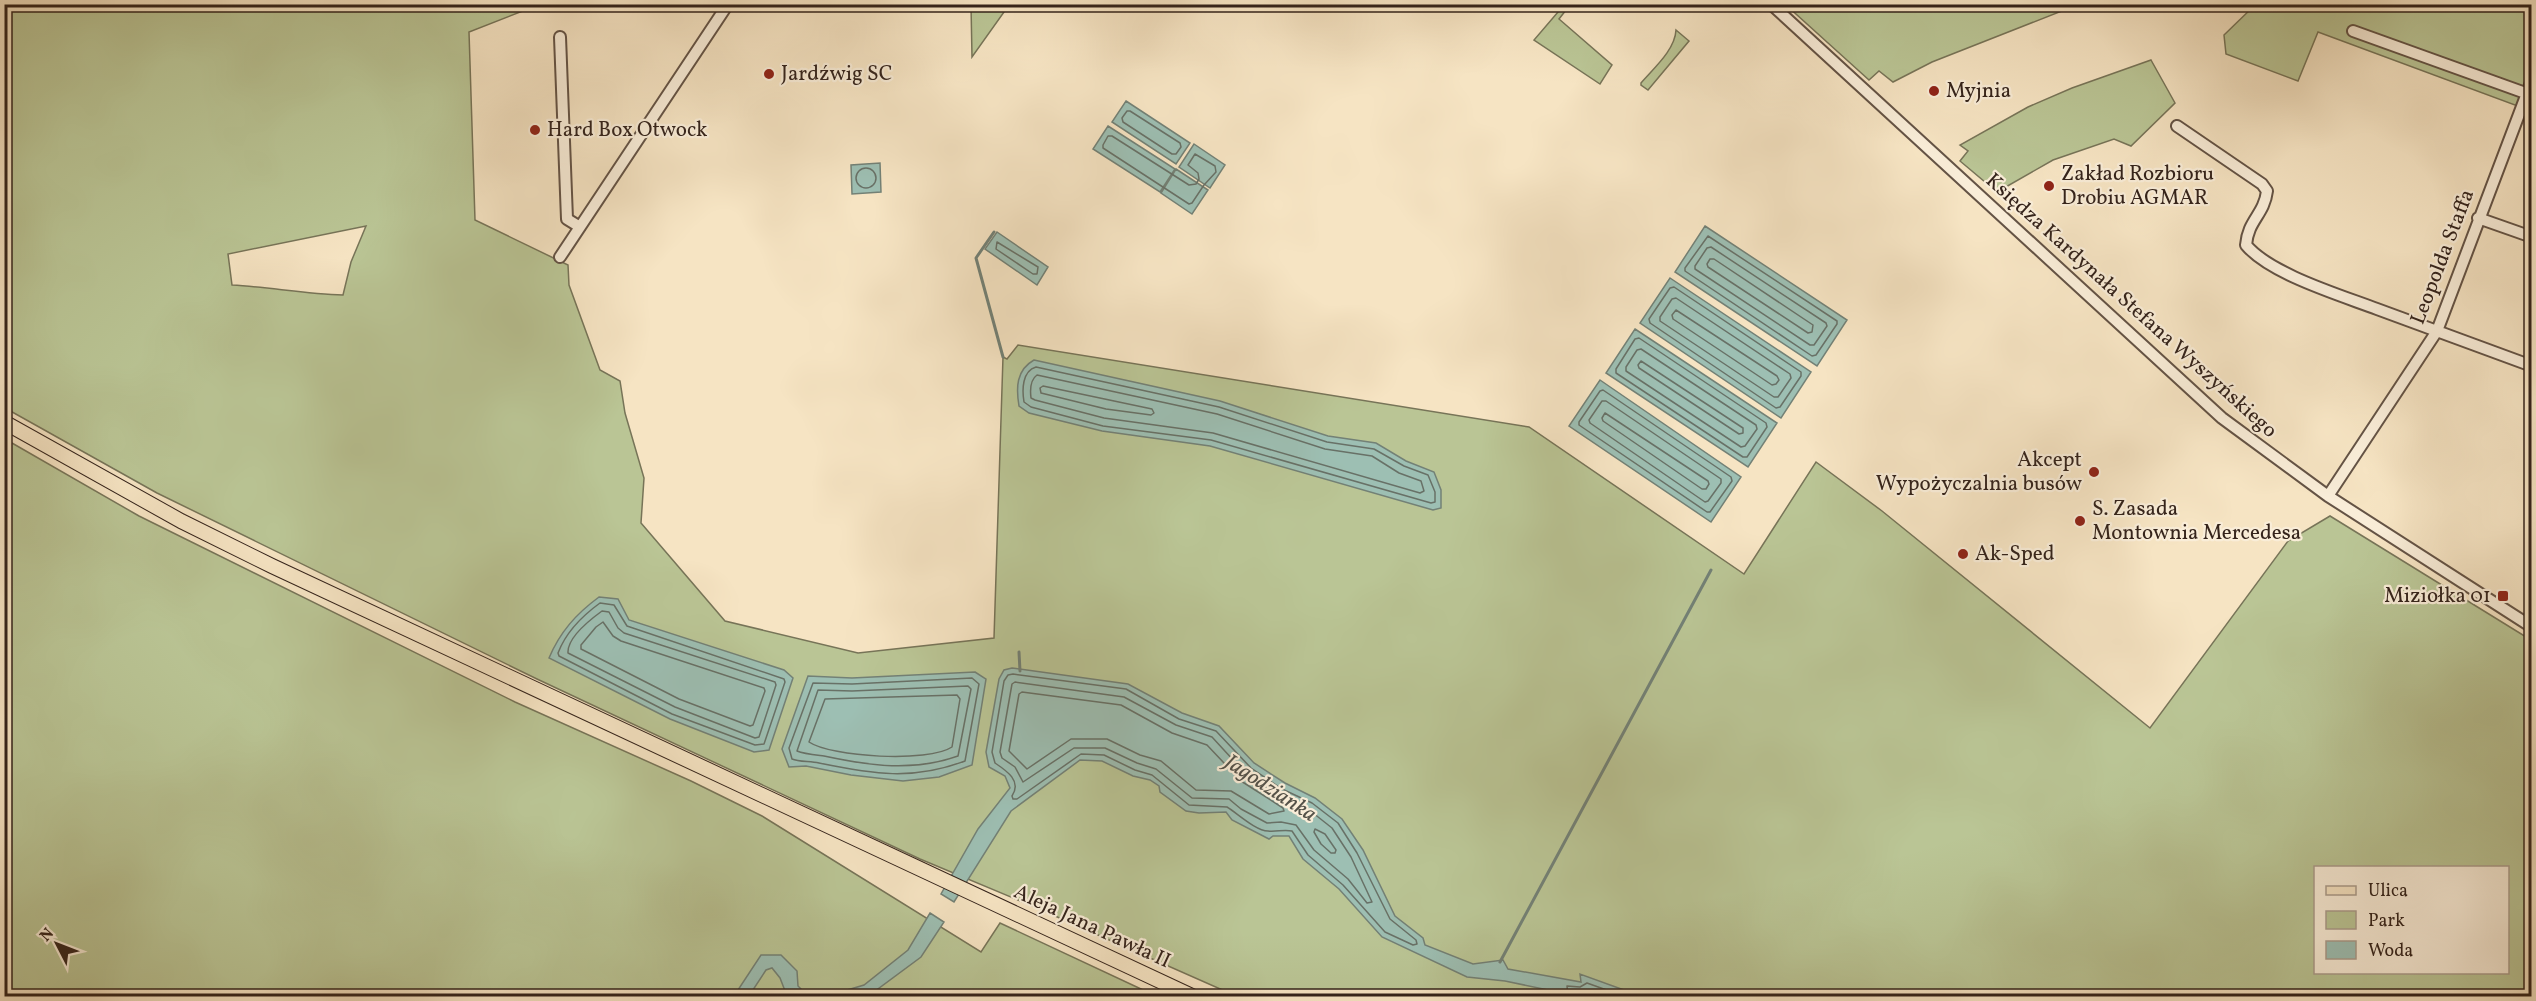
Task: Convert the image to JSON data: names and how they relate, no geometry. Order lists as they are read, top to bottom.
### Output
{
  "streets": {
    "main road": ["Aleja Jana Pawła II"],
    "street": ["Leopolda Staffa", "Księdza Kardynała Stefana Wyszyńskiego"]
  },
  "crossings": [
    ["Leopolda Staffa", "Księdza Kardynała Stefana Wyszyńskiego"]
  ],
  "water": ["Jagodzianka"],
  "places": {
    "other": [
      "Jardźwig SC",
      "Myjnia",
      "Hard Box Otwock",
      "Zakład Rozbioru Drobiu AGMAR",
      "Akcept Wypożyczalnia busów",
      "S. Zasada Montownia Mercedesa",
      "Ak-Sped"
    ],
    "transit": ["Miziołka 01"]
  },
  "legend": ["Ulica", "Park", "Woda"],
  "north": "top left"
}
